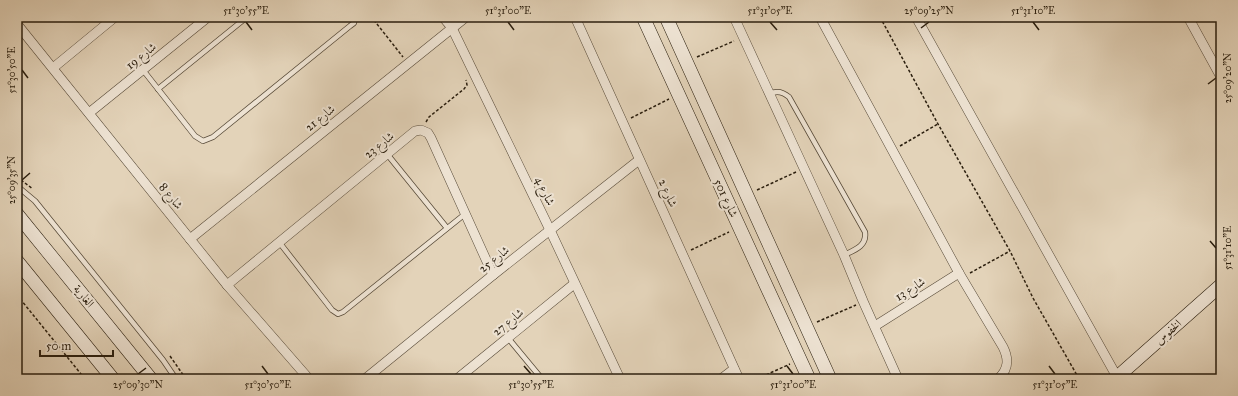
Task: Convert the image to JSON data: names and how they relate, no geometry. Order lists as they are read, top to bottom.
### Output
{
  "streets": {
    "street": [
      "شارع 19",
      "شارع 21",
      "شارع 23",
      "شارع 4",
      "شارع 2",
      "شارع 8",
      "شارع 501",
      "شارع 25",
      "شارع 13",
      "الغارية",
      "شارع 27",
      "الخفوس"
    ]
  },
  "crossings": [
    ["شارع 19", "شارع 8"],
    ["شارع 21", "شارع 4"],
    ["شارع 21", "شارع 8"],
    ["شارع 23", "شارع 8"],
    ["شارع 4", "شارع 25"],
    ["شارع 4", "شارع 27"],
    ["شارع 2", "شارع 25"]
  ],
  "scale_bar": "50 m",
  "coordinates": [
    "51°30'55\"E",
    "51°31'00\"E",
    "51°31'05\"E",
    "25°09'25\"N",
    "51°31'10\"E",
    "51°30'50\"E",
    "25°09'20\"N",
    "25°09'35\"N",
    "25°09'30\"N"
  ]
}
